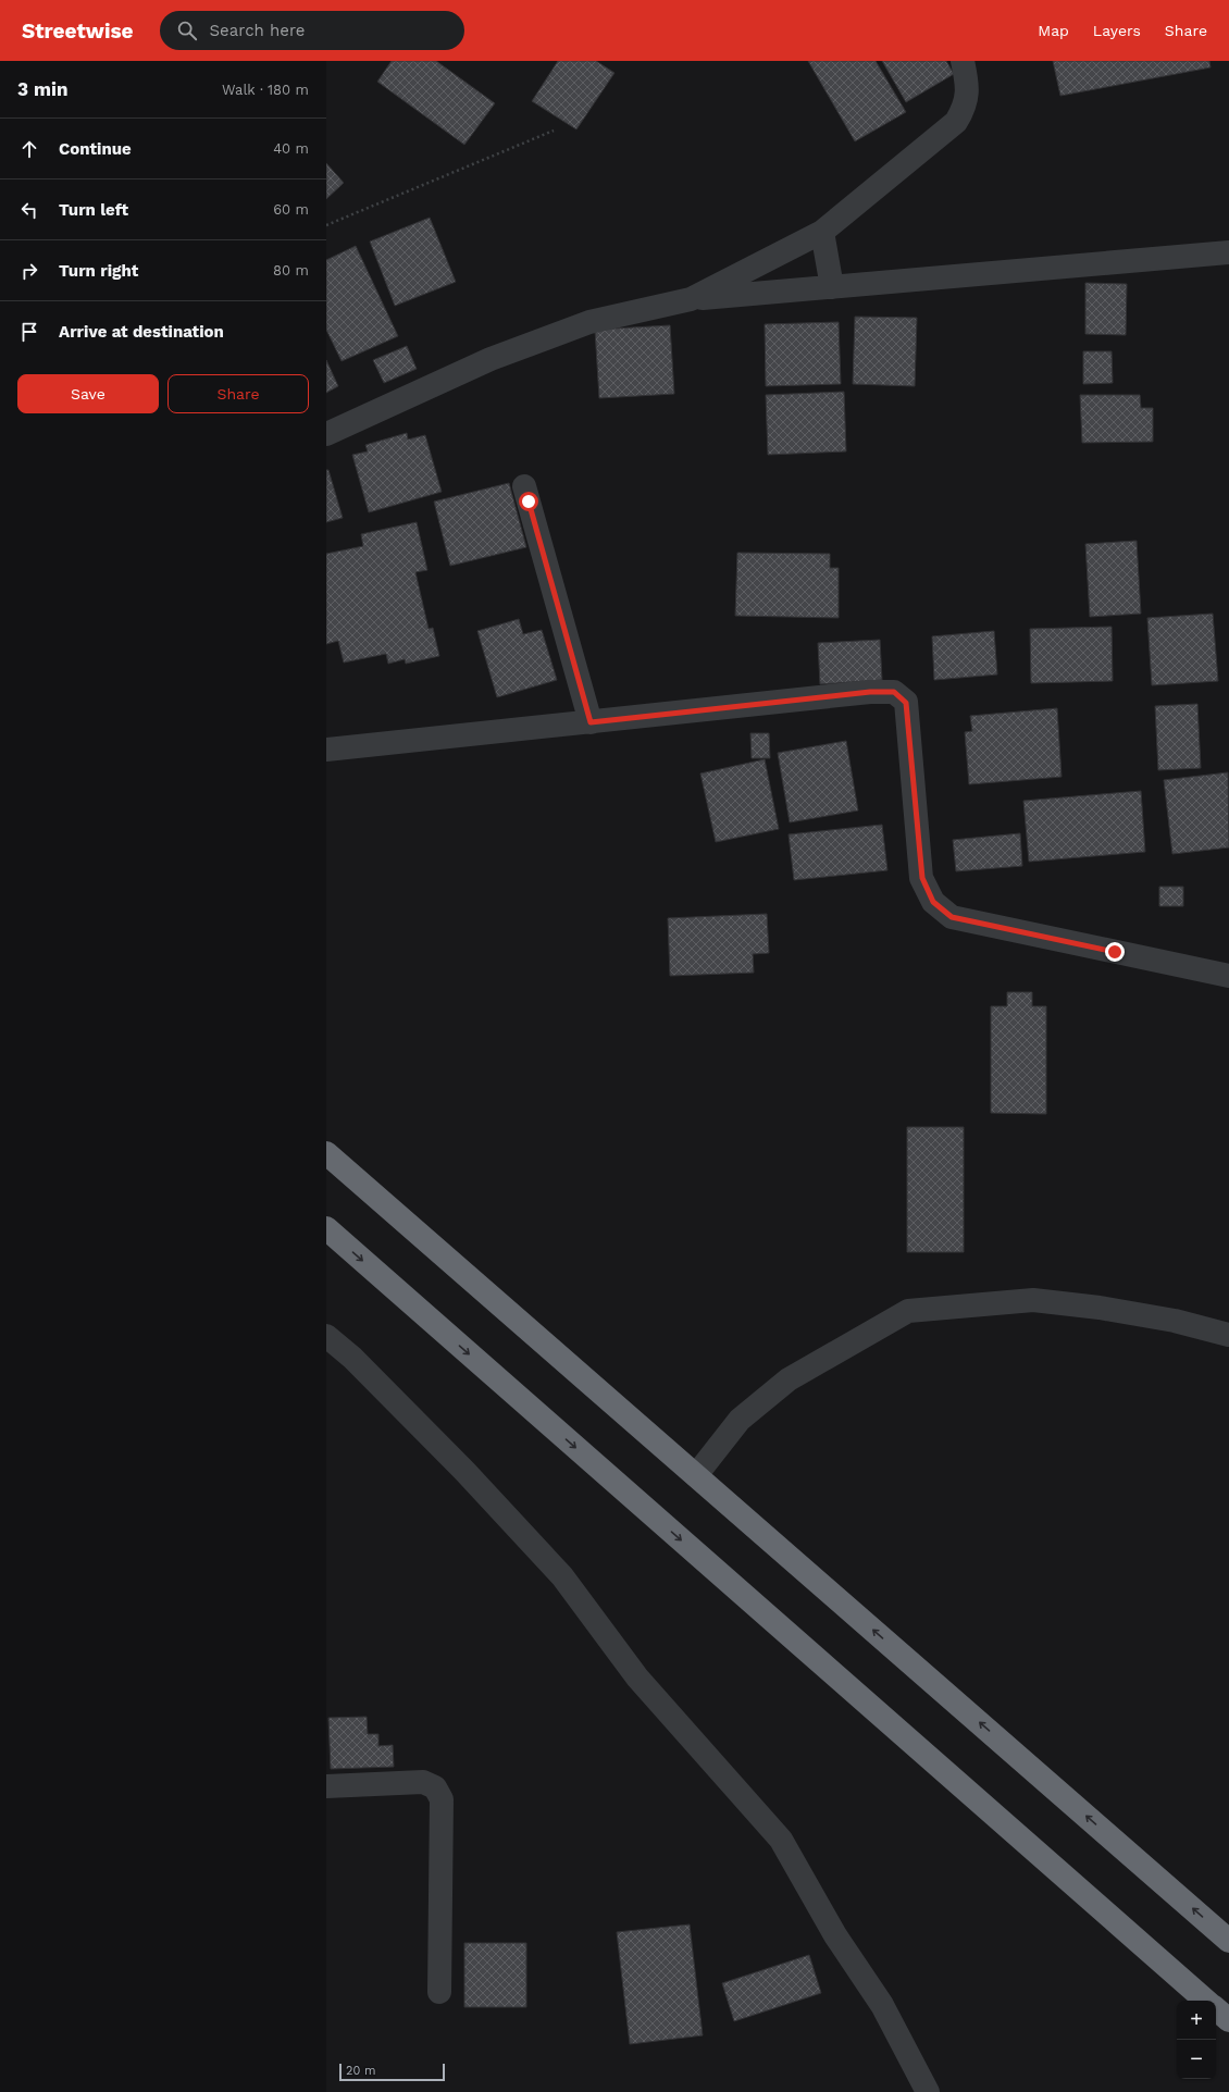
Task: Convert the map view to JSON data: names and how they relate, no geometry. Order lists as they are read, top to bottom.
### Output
{
  "scale_bar": "20 m",
  "page": {
    "header": "Streetwise",
    "search": "Search here",
    "nav": ["Map", "Layers", "Share"],
    "heading": ["3 min", "Walk · 180 m"],
    "list": [
      ["Continue", "40 m"],
      ["Turn left", "60 m"],
      ["Turn right", "80 m"],
      "Arrive at destination"
    ],
    "buttons": ["Save", "Share"],
    "map_buttons": ["+", "−"],
    "scale": "20 m"
  }
}
